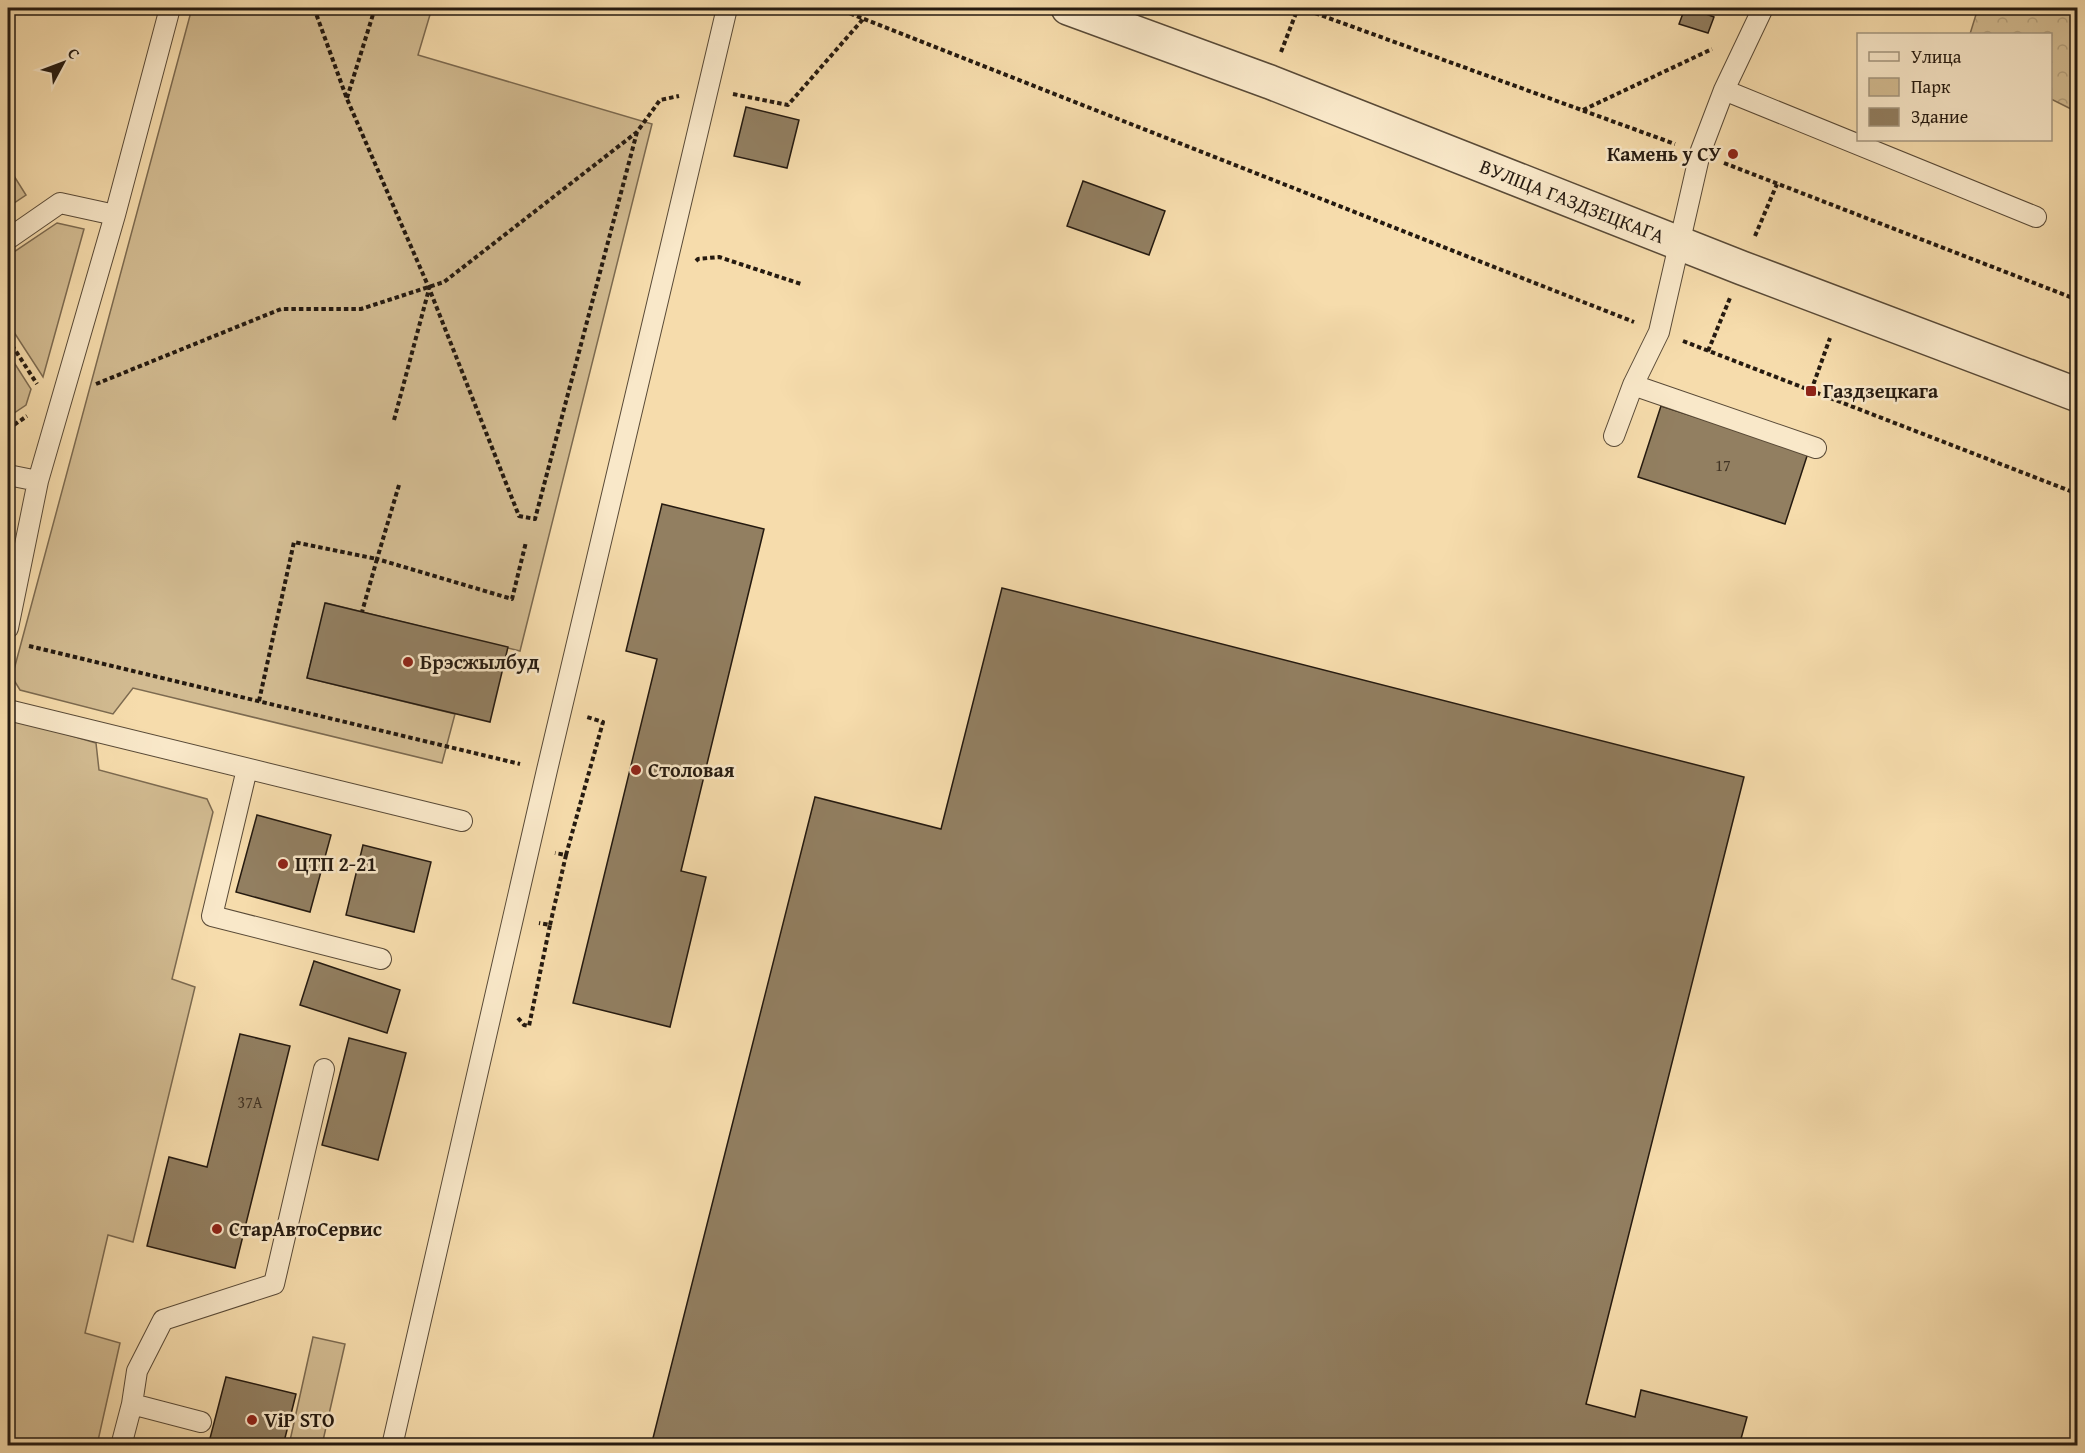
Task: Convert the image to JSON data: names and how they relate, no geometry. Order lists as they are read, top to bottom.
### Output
{
  "streets": {
    "street": ["ВУЛІЦА ГАЗДЗЕЦКАГА"]
  },
  "places": {
    "other": [
      "Камень у СУ",
      "Брэсжылбуд",
      "Столовая",
      "ЦТП 2-21",
      "СтарАвтоСервис",
      "ViP STO"
    ],
    "transit": ["Газдзецкага"]
  },
  "house_numbers": ["17", "37А"],
  "legend": ["Улица", "Парк", "Здание"],
  "north": "top right"
}
